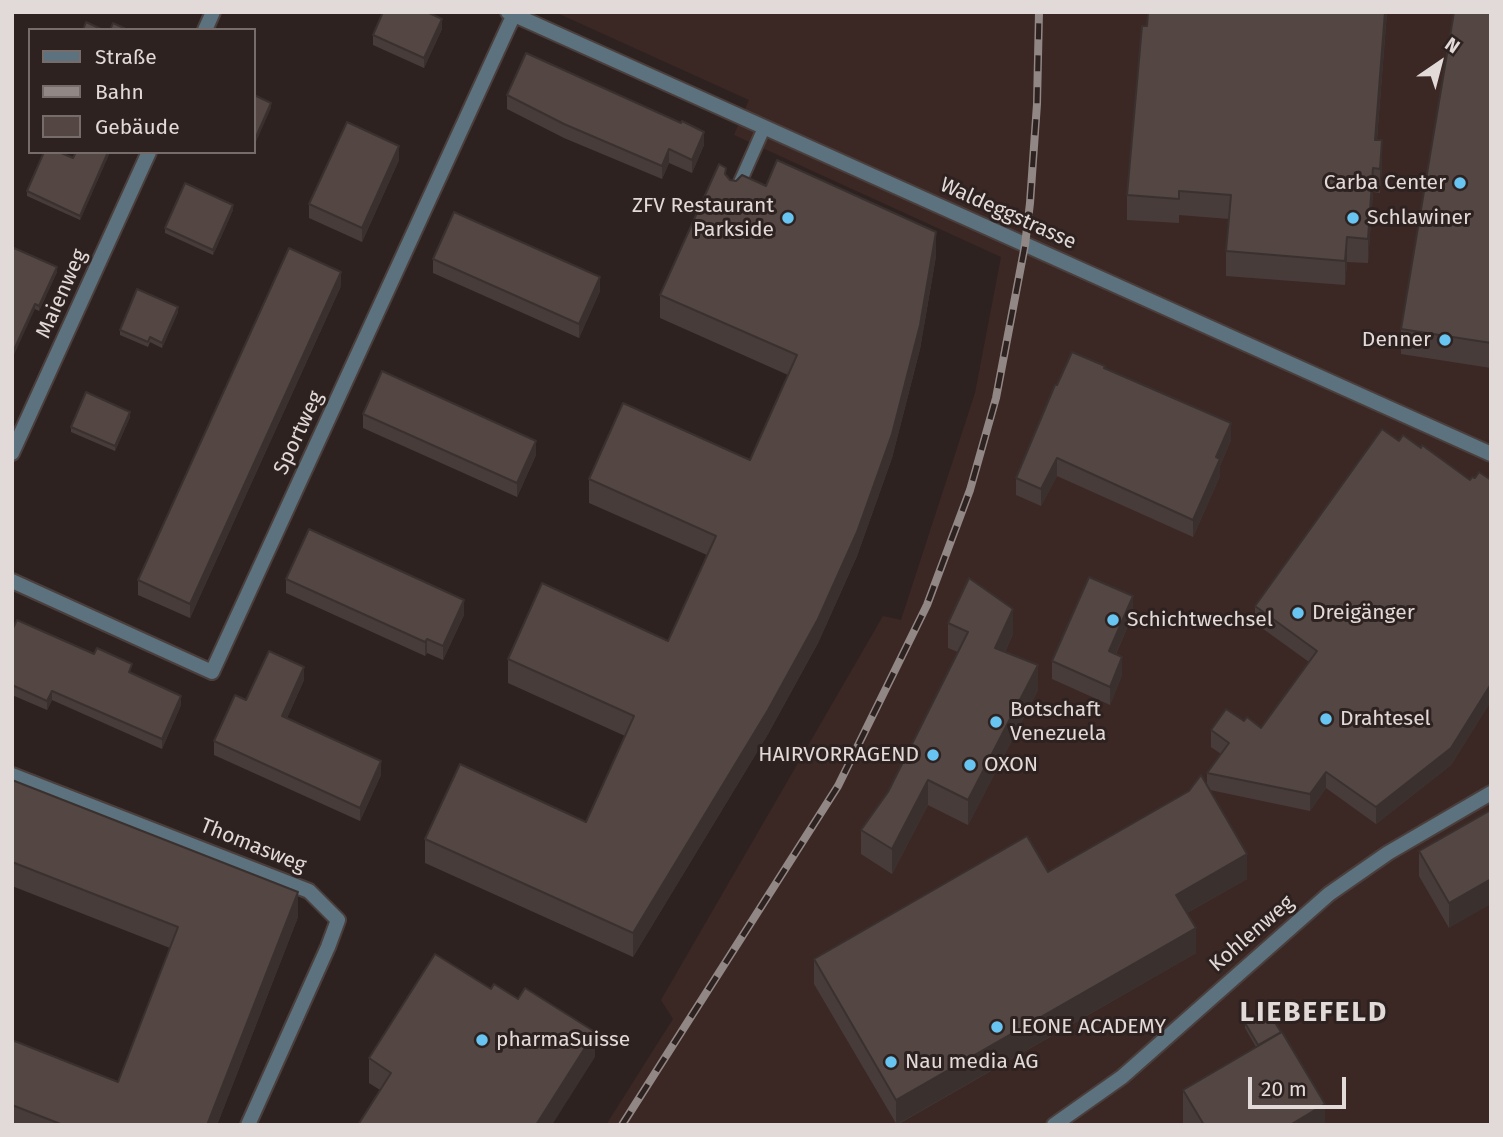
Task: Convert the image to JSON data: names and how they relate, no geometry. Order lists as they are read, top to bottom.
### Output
{
  "streets": {
    "street": [
      "Waldeggstrasse",
      "Maienweg",
      "Sportweg",
      "Thomasweg",
      "Kohlenweg"
    ]
  },
  "crossings": [
    ["Waldeggstrasse", "Sportweg"]
  ],
  "districts": ["LIEBEFELD"],
  "places": [
    "Carba Center",
    "ZFV Restaurant Parkside",
    "Schlawiner",
    "Denner",
    "Dreigänger",
    "Schichtwechsel",
    "Drahtesel",
    "Botschaft Venezuela",
    "HAIRVORRAGEND",
    "OXON",
    "LEONE ACADEMY",
    "pharmaSuisse",
    "Nau media AG"
  ],
  "legend": ["Straße", "Bahn", "Gebäude"],
  "scale_bar": "20 m",
  "north": "top right"
}
